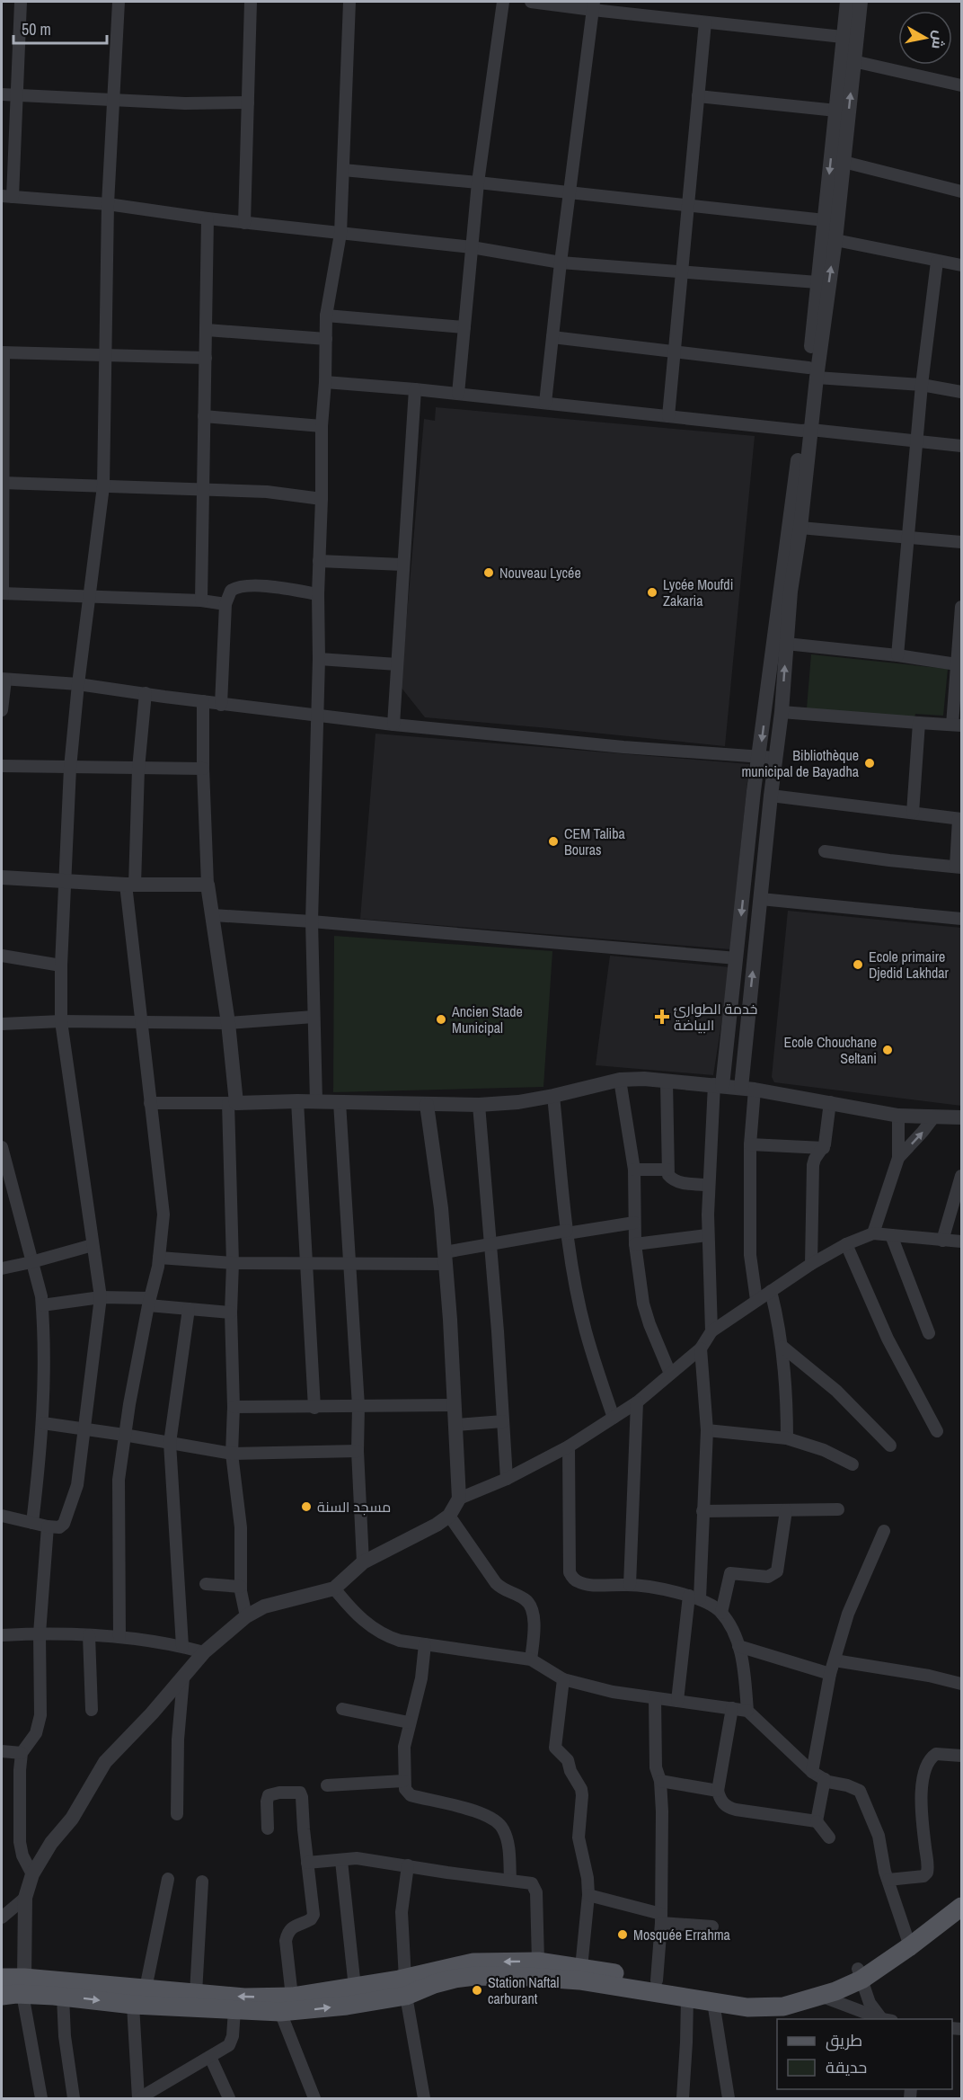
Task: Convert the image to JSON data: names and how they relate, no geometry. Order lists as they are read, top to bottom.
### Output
{
  "places": {
    "other": [
      "Nouveau Lycée",
      "Lycée Moufdi Zakaria",
      "Bibliothèque municipal de Bayadha",
      "CEM Taliba Bouras",
      "Ecole primaire Djedid Lakhdar",
      "Ancien Stade Municipal",
      "Ecole Chouchane Seltani",
      "مسجد السنة",
      "Mosquée Errahma",
      "Station Naftal carburant"
    ],
    "health": ["خدمة الطوارئ البياضة"]
  },
  "legend": ["طريق", "حديقة"],
  "scale_bar": "50 m",
  "north": "right"
}
